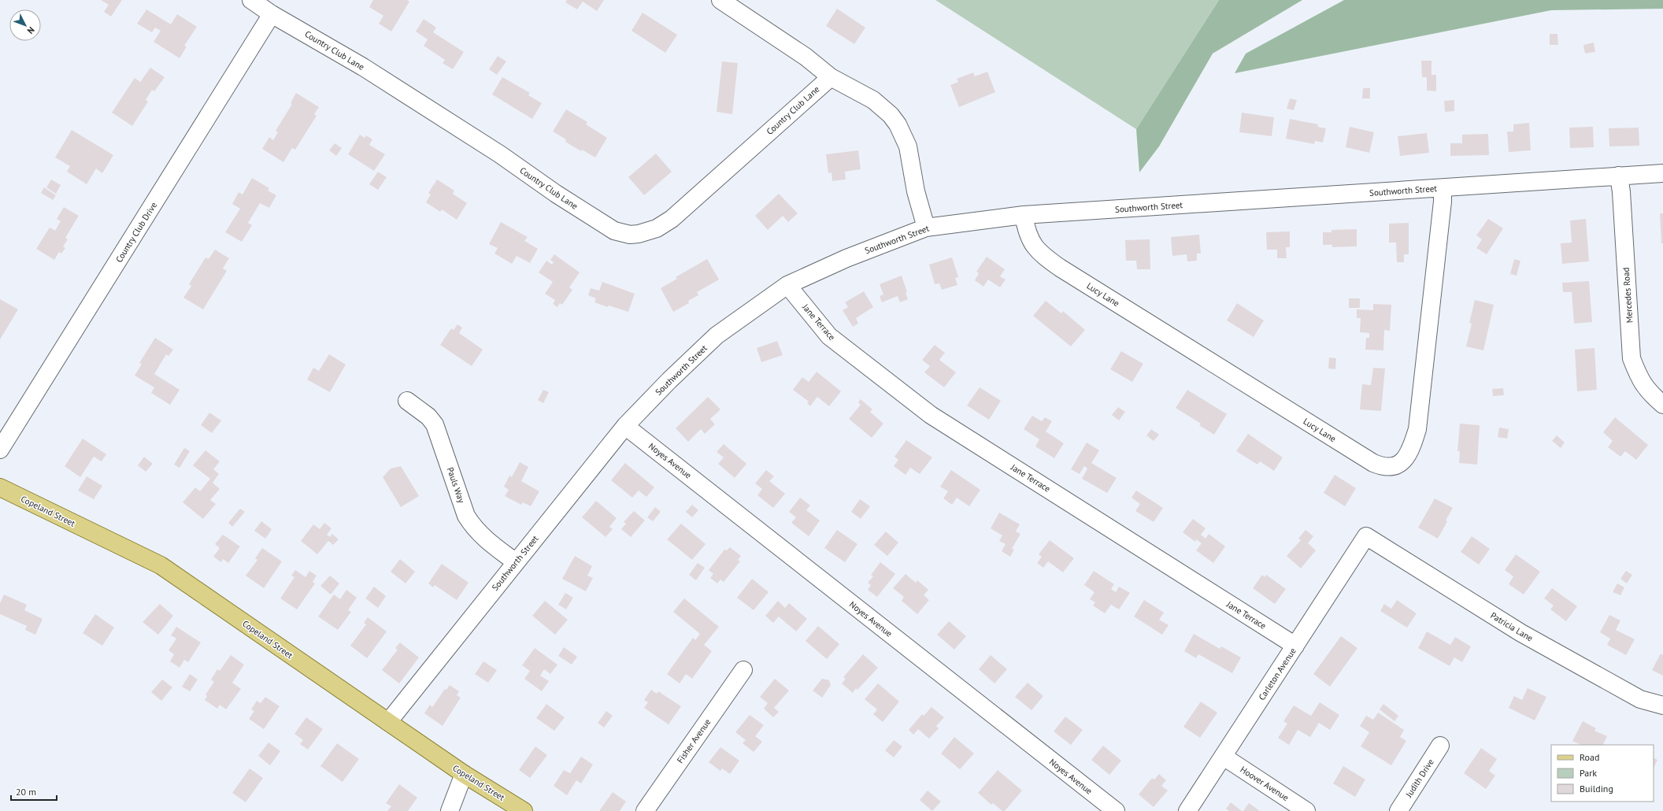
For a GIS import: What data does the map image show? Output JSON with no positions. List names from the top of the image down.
{
  "streets": {
    "main road": ["Copeland Street"],
    "street": [
      "Country Club Lane",
      "Southworth Street",
      "Country Club Drive",
      "Lucy Lane",
      "Mercedes Road",
      "Jane Terrace",
      "Noyes Avenue",
      "Pauls Way",
      "Patricia Lane",
      "Carleton Avenue",
      "Fisher Avenue",
      "Judith Drive",
      "Hoover Avenue"
    ]
  },
  "crossings": [
    ["Country Club Lane", "Country Club Drive"],
    ["Southworth Street", "Lucy Lane"],
    ["Southworth Street", "Mercedes Road"],
    ["Southworth Street", "Jane Terrace"],
    ["Southworth Street", "Noyes Avenue"],
    ["Southworth Street", "Pauls Way"],
    ["Southworth Street", "Copeland Street"],
    ["Jane Terrace", "Carleton Avenue"],
    ["Patricia Lane", "Carleton Avenue"],
    ["Carleton Avenue", "Hoover Avenue"]
  ],
  "legend": ["Road", "Park", "Building"],
  "scale_bar": "20 m",
  "north": "bottom right"
}
